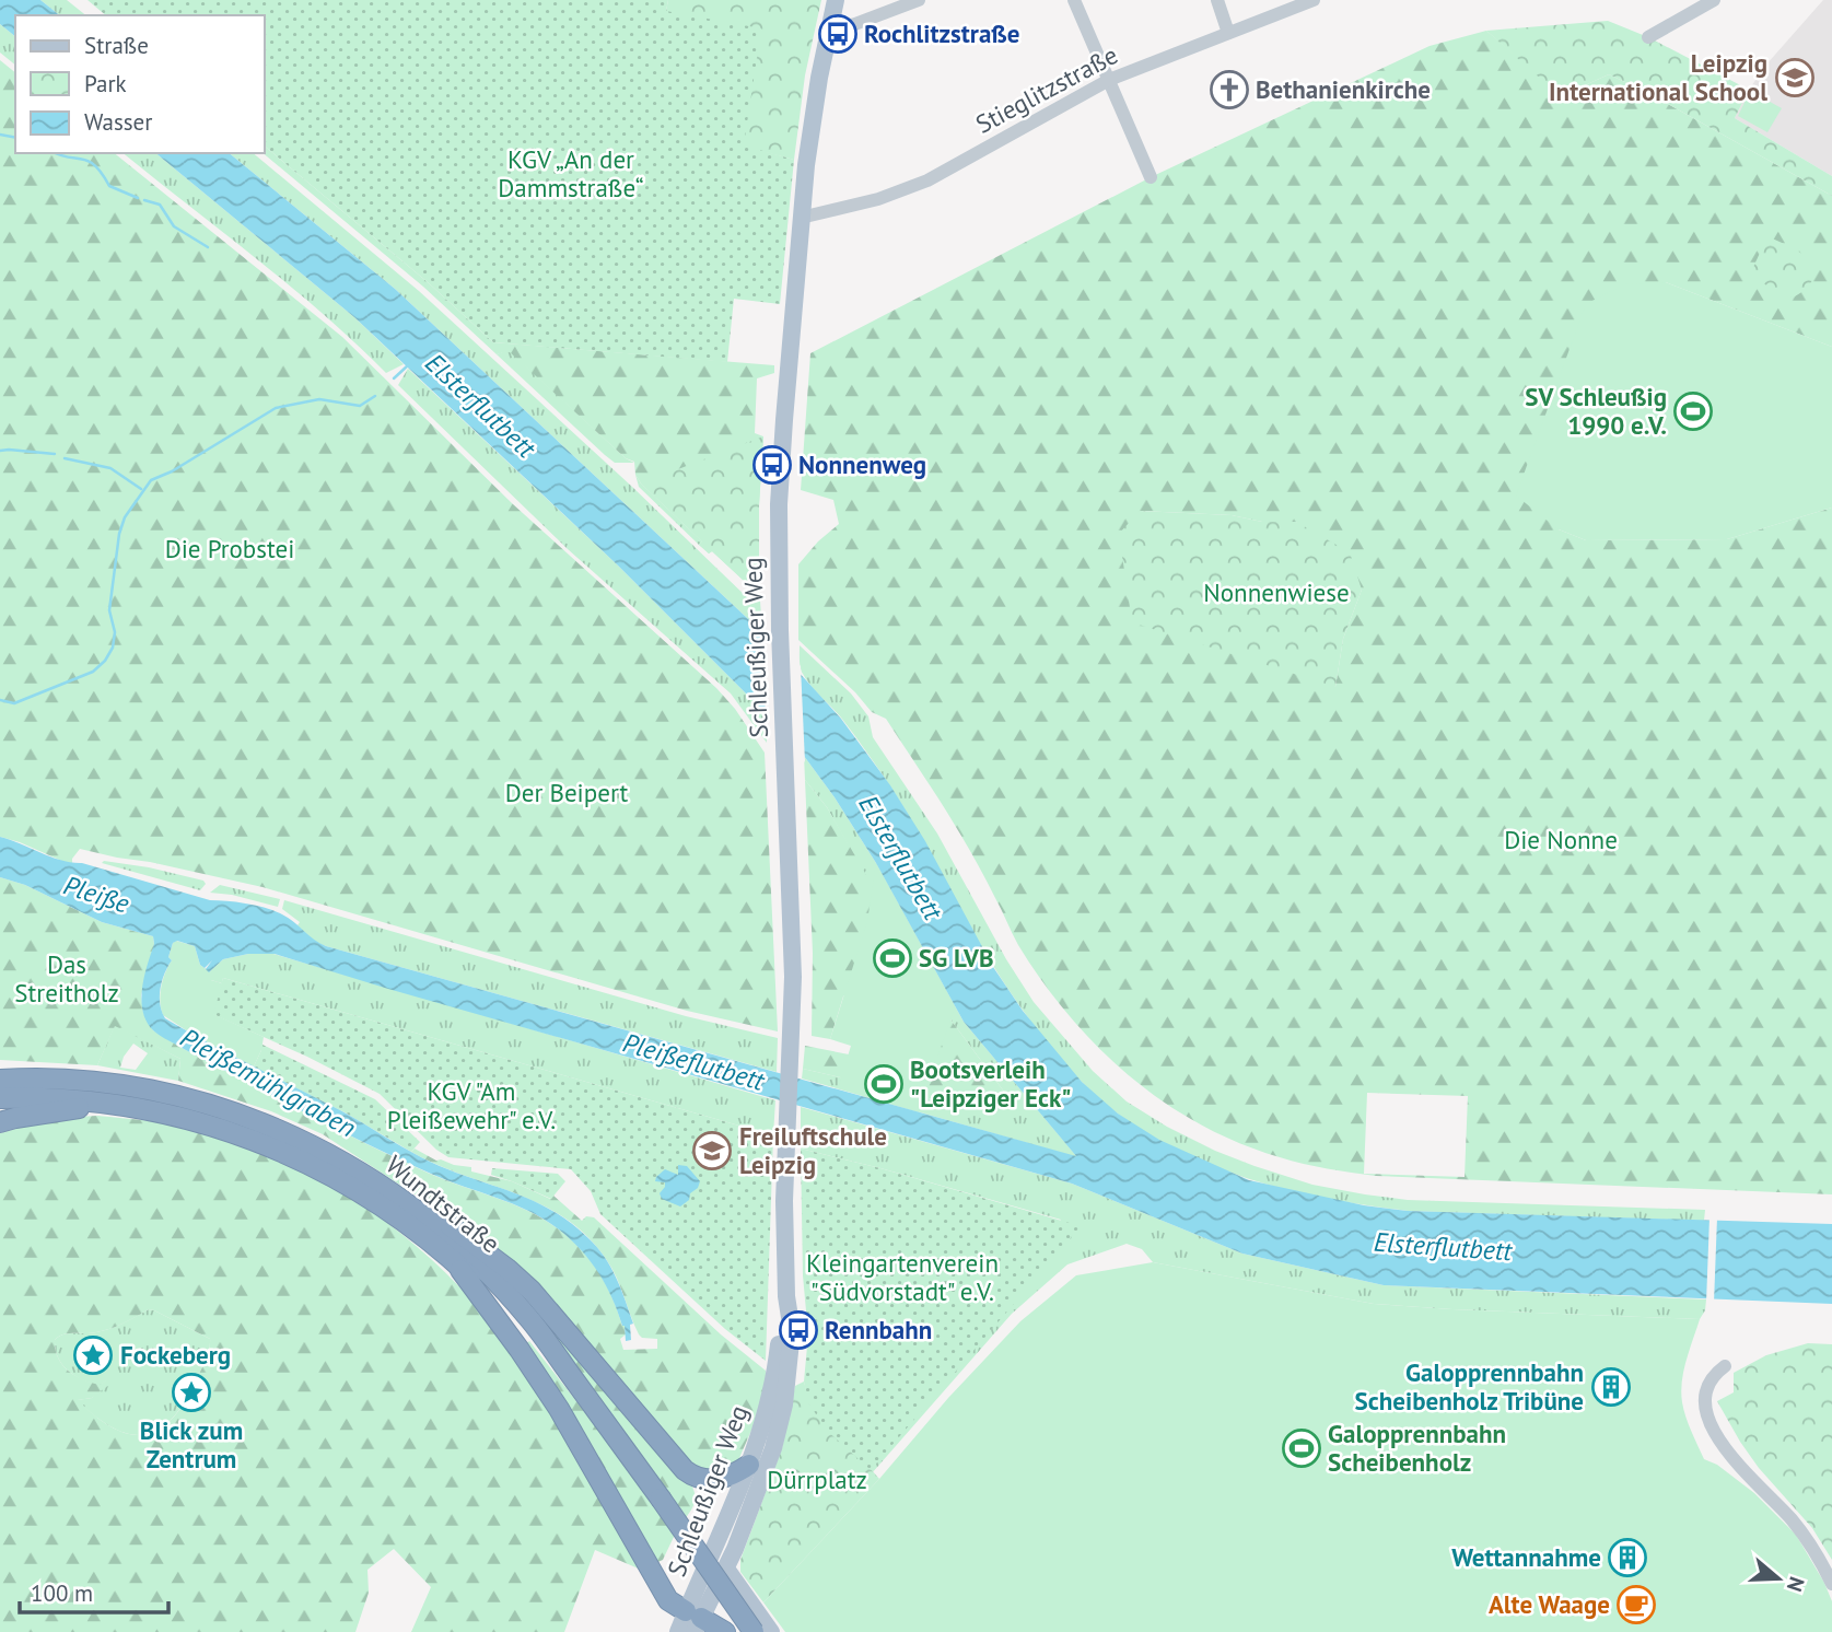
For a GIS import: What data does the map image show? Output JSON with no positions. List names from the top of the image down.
{
  "streets": {
    "highway": ["Wundtstraße"],
    "main road": ["Schleußiger Weg"],
    "street": ["Stieglitzstraße"]
  },
  "crossings": [
    ["Stieglitzstraße", "Schleußiger Weg"]
  ],
  "water": [
    "Elsterflutbett",
    "Pleiße",
    "Pleißeflutbett",
    "Pleißemühlgraben"
  ],
  "parks": [
    "KGV „An der Dammstraße“",
    "Die Probstei",
    "Nonnenwiese",
    "Der Beipert",
    "Die Nonne",
    "Das Streitholz",
    "KGV \"Am Pleißewehr\" e.V.",
    "Kleingartenverein \"Südvorstadt\" e.V.",
    "Dürrplatz"
  ],
  "places": {
    "bus stop": ["Rochlitzstraße", "Nonnenweg", "Rennbahn"],
    "school or university": ["Leipzig International School", "Freiluftschule Leipzig"],
    "church": ["Bethanienkirche"],
    "sports": [
      "SV Schleußig 1990 e.V.",
      "SG LVB",
      "Bootsverleih \"Leipziger Eck\"",
      "Galopprennbahn Scheibenholz"
    ],
    "place": ["Fockeberg", "Blick zum Zentrum"],
    "building": ["Galopprennbahn Scheibenholz Tribüne", "Wettannahme"],
    "cafe": ["Alte Waage"]
  },
  "legend": ["Straße", "Park", "Wasser"],
  "scale_bar": "100 m",
  "north": "right"
}
